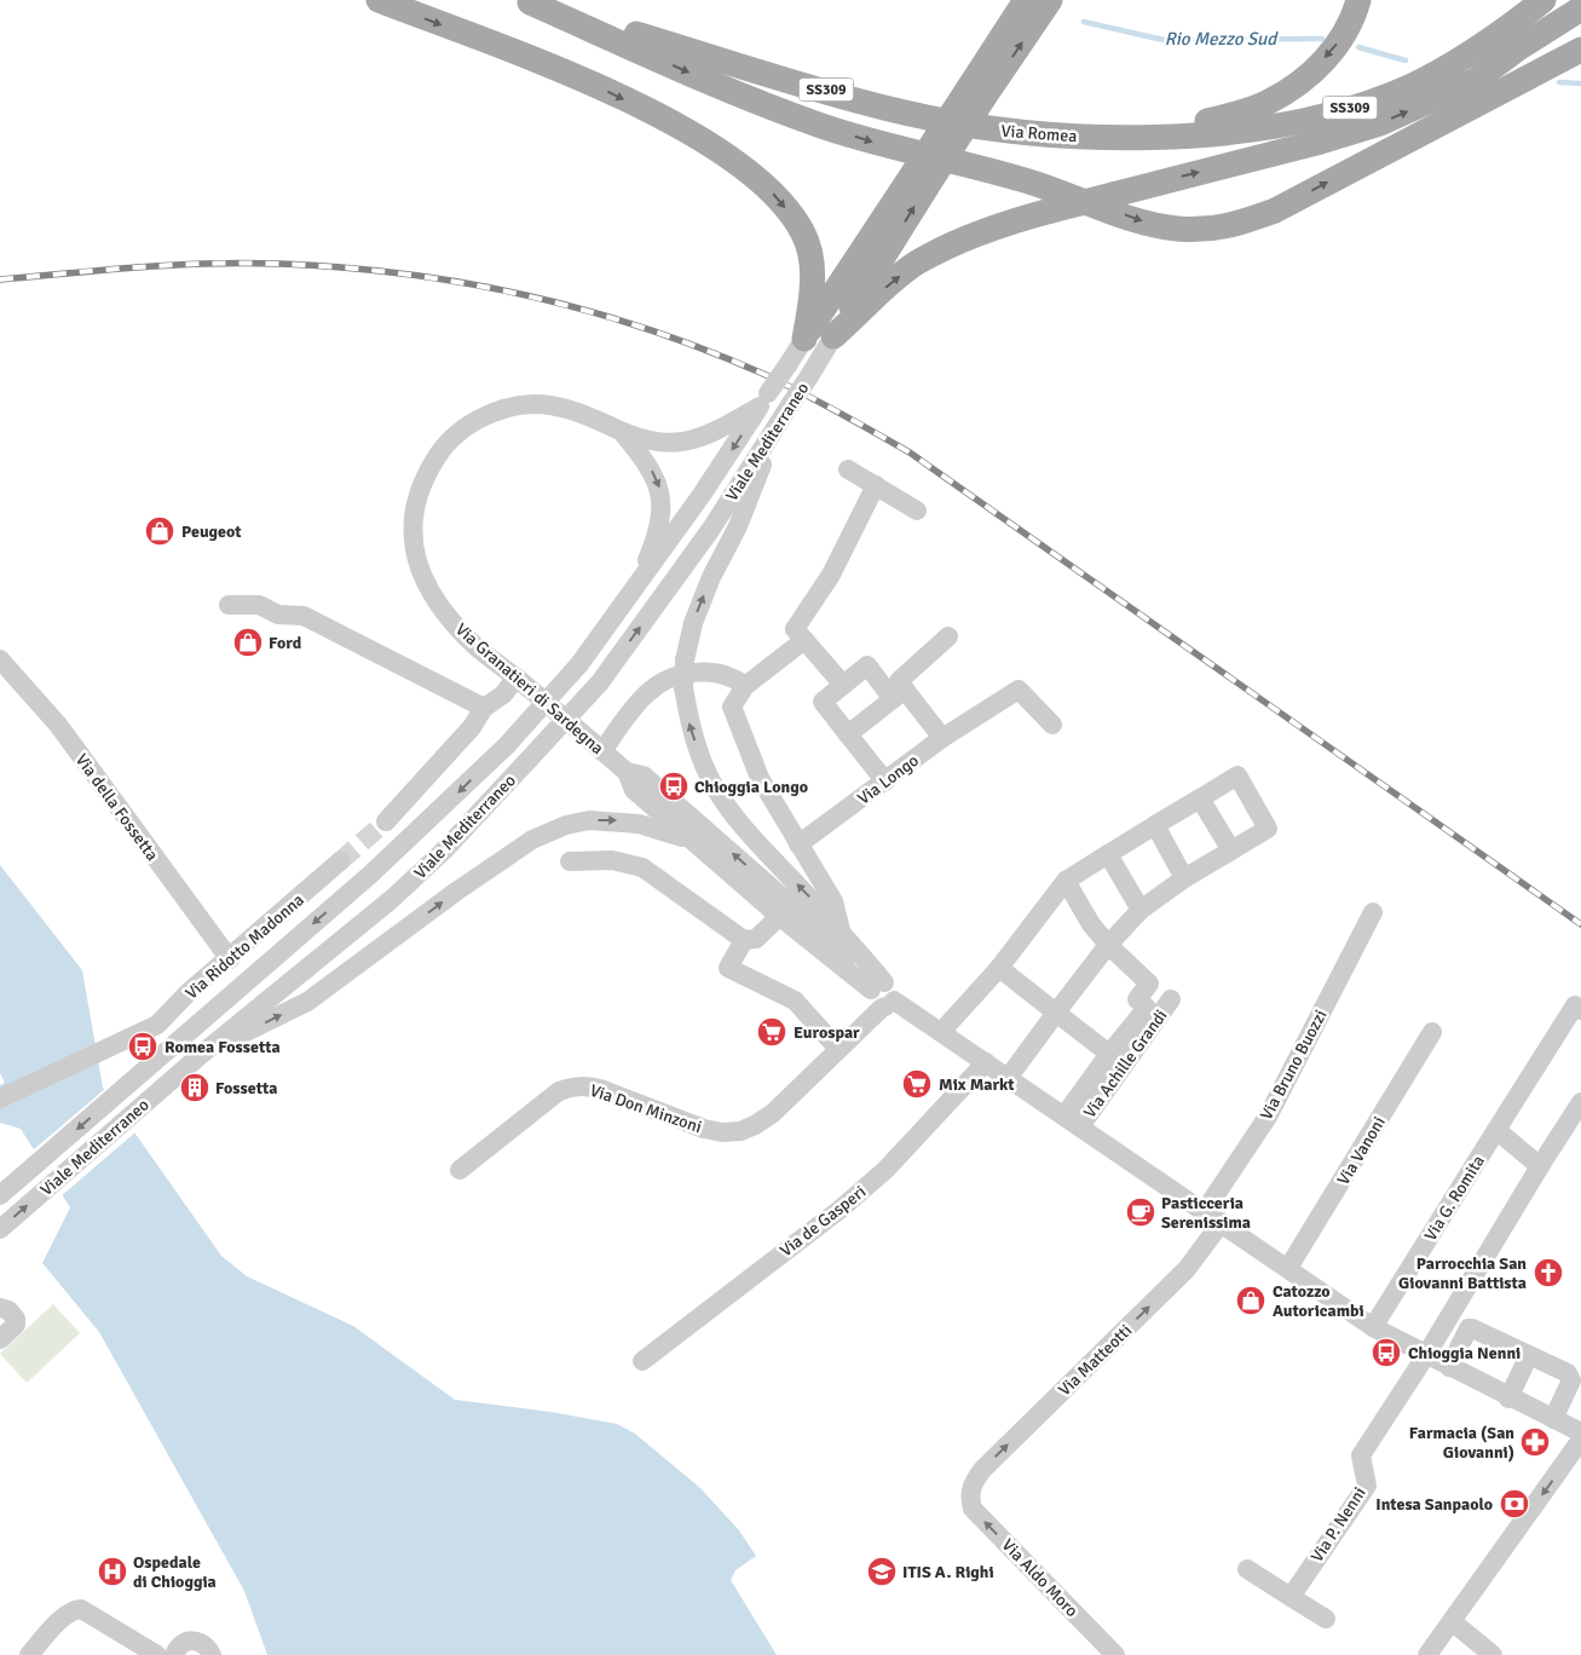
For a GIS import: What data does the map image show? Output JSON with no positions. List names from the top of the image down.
{
  "streets": {
    "main road": ["SS309", "Via Romea"],
    "street": [
      "Viale Mediterraneo",
      "Via Granatieri di Sardegna",
      "Via Longo",
      "Via della Fossetta",
      "Via Ridotto Madonna",
      "Via Achille Grandi",
      "Via Bruno Buozzi",
      "Via Don Minzoni",
      "Via Vanoni",
      "Via G. Romita",
      "Via de Gasperi",
      "Via Matteotti",
      "Via P. Nenni",
      "Via Aldo Moro"
    ]
  },
  "crossings": [
    ["SS309", "Via Romea"],
    ["SS309", "Viale Mediterraneo"],
    ["Viale Mediterraneo", "Via Granatieri di Sardegna"],
    ["Via della Fossetta", "Via Ridotto Madonna"],
    ["Via Matteotti", "Via Aldo Moro"]
  ],
  "one_way": ["Via Matteotti", "Via Aldo Moro"],
  "water": ["Rio Mezzo Sud"],
  "places": {
    "shop": ["Peugeot", "Ford", "Catozzo Autoricambi"],
    "bus stop": ["Chioggia Longo", "Romea Fossetta", "Chioggia Nenni"],
    "supermarket": ["Eurospar", "Mix Markt"],
    "building": ["Fossetta"],
    "cafe": ["Pasticceria Serenissima"],
    "church": ["Parrocchia San Giovanni Battista"],
    "pharmacy": ["Farmacia (San Giovanni)"],
    "bank": ["Intesa Sanpaolo"],
    "hospital": ["Ospedale di Chioggia"],
    "school or university": ["ITIS A. Righi"]
  }
}
